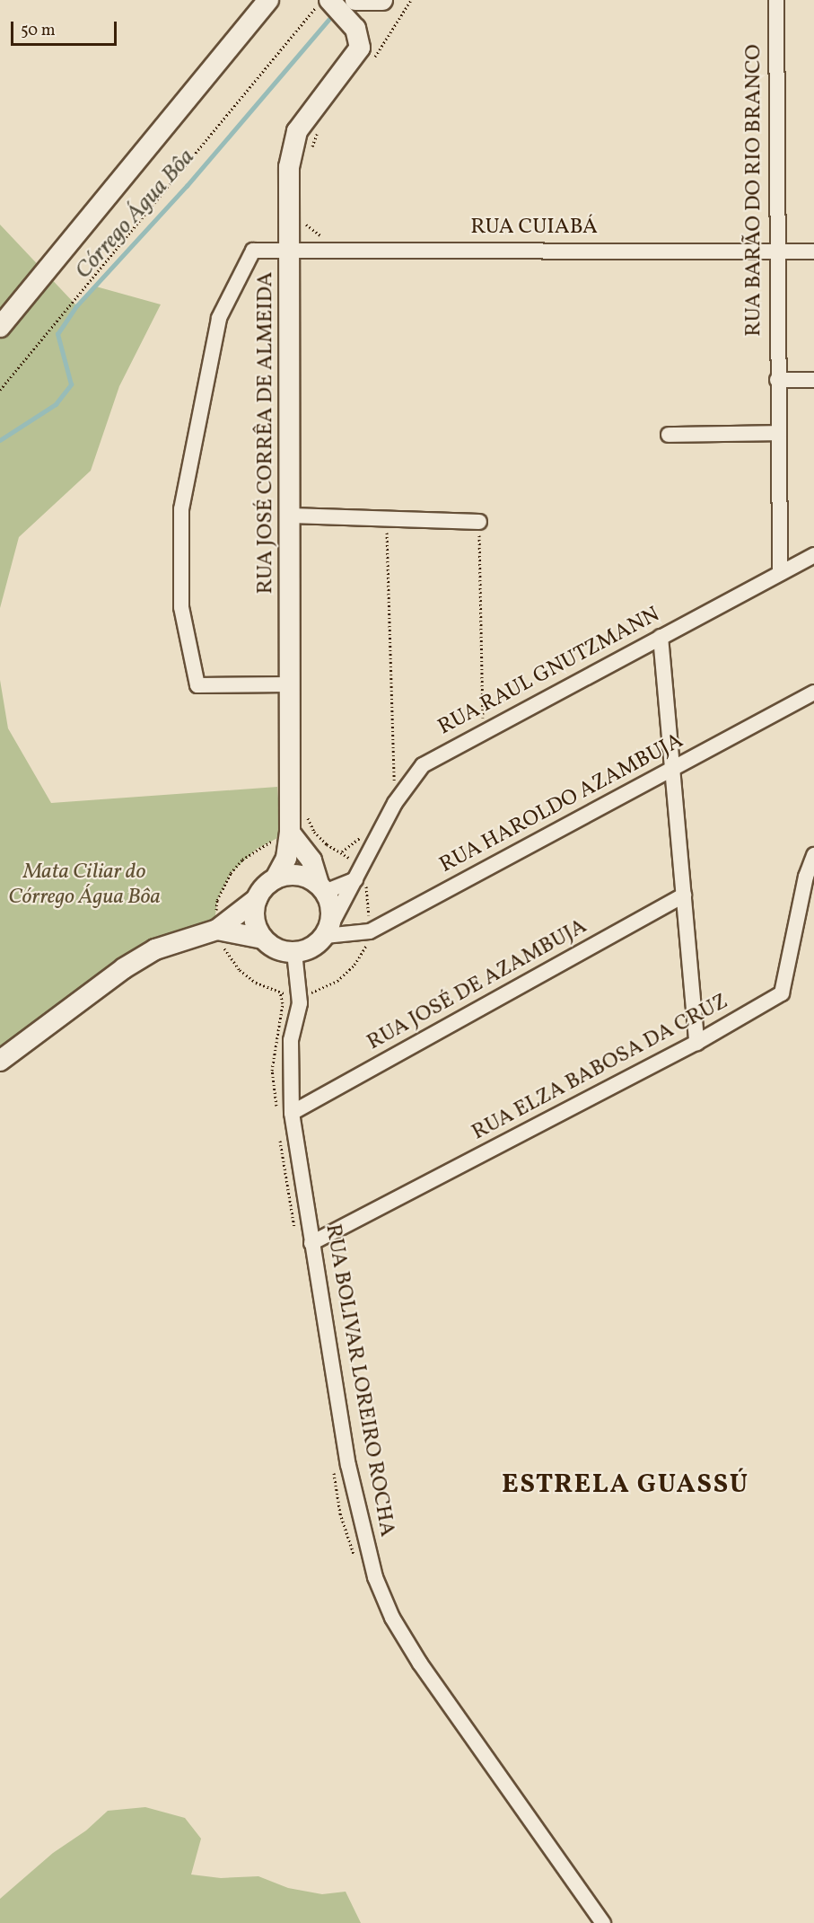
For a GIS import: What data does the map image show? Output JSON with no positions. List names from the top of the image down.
{
  "streets": {
    "street": [
      "RUA BARÃO DO RIO BRANCO",
      "RUA CUIABÁ",
      "RUA JOSÉ CORRÊA DE ALMEIDA",
      "RUA RAUL GNUTZMANN",
      "RUA HAROLDO AZAMBUJA",
      "RUA JOSÉ DE AZAMBUJA",
      "RUA ELZA BABOSA DA CRUZ",
      "RUA BOLIVAR LOREIRO ROCHA"
    ]
  },
  "crossings": [
    ["RUA BARÃO DO RIO BRANCO", "RUA CUIABÁ"],
    ["RUA BARÃO DO RIO BRANCO", "RUA RAUL GNUTZMANN"],
    ["RUA CUIABÁ", "RUA JOSÉ CORRÊA DE ALMEIDA"],
    ["RUA JOSÉ CORRÊA DE ALMEIDA", "RUA RAUL GNUTZMANN"],
    ["RUA JOSÉ CORRÊA DE ALMEIDA", "RUA HAROLDO AZAMBUJA"],
    ["RUA JOSÉ CORRÊA DE ALMEIDA", "RUA BOLIVAR LOREIRO ROCHA"],
    ["RUA RAUL GNUTZMANN", "RUA HAROLDO AZAMBUJA"],
    ["RUA RAUL GNUTZMANN", "RUA BOLIVAR LOREIRO ROCHA"],
    ["RUA HAROLDO AZAMBUJA", "RUA BOLIVAR LOREIRO ROCHA"],
    ["RUA JOSÉ DE AZAMBUJA", "RUA BOLIVAR LOREIRO ROCHA"],
    ["RUA ELZA BABOSA DA CRUZ", "RUA BOLIVAR LOREIRO ROCHA"]
  ],
  "districts": ["ESTRELA GUASSÚ"],
  "water": ["Córrego Água Bôa"],
  "parks": ["Mata Ciliar do Córrego Água Bôa"],
  "scale_bar": "50 m"
}
